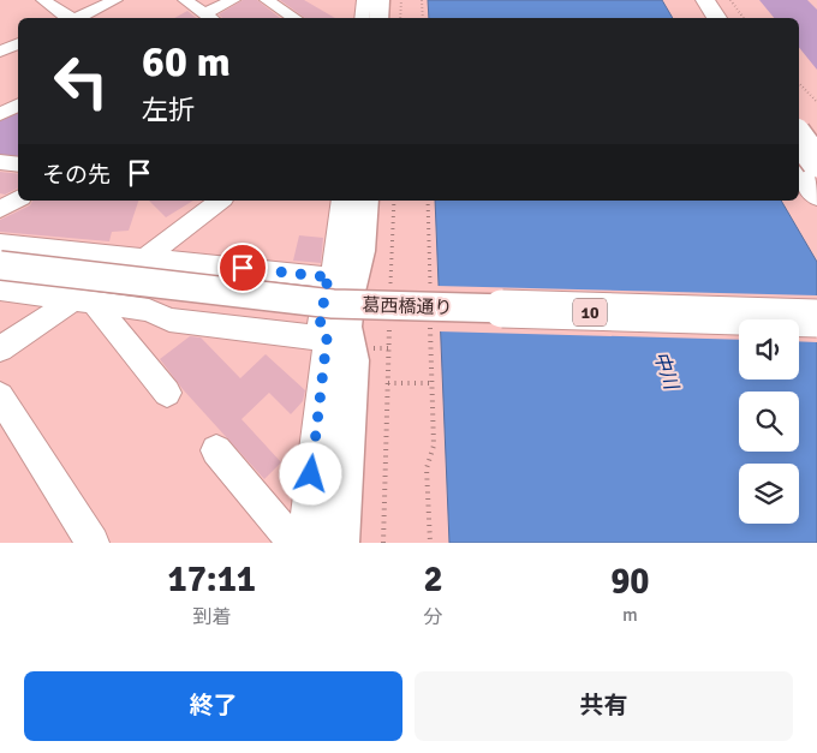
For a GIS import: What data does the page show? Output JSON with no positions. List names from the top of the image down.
{
  "streets": {
    "main road": ["葛西橋通り", "10"]
  },
  "water": ["中川"],
  "page": {
    "turn": ["60 m", "左折"],
    "then": "その先",
    "eta": [
      "17:11",
      "到着",
      "2",
      "分",
      "90",
      "m"
    ],
    "buttons": ["終了", "共有"]
  }
}
